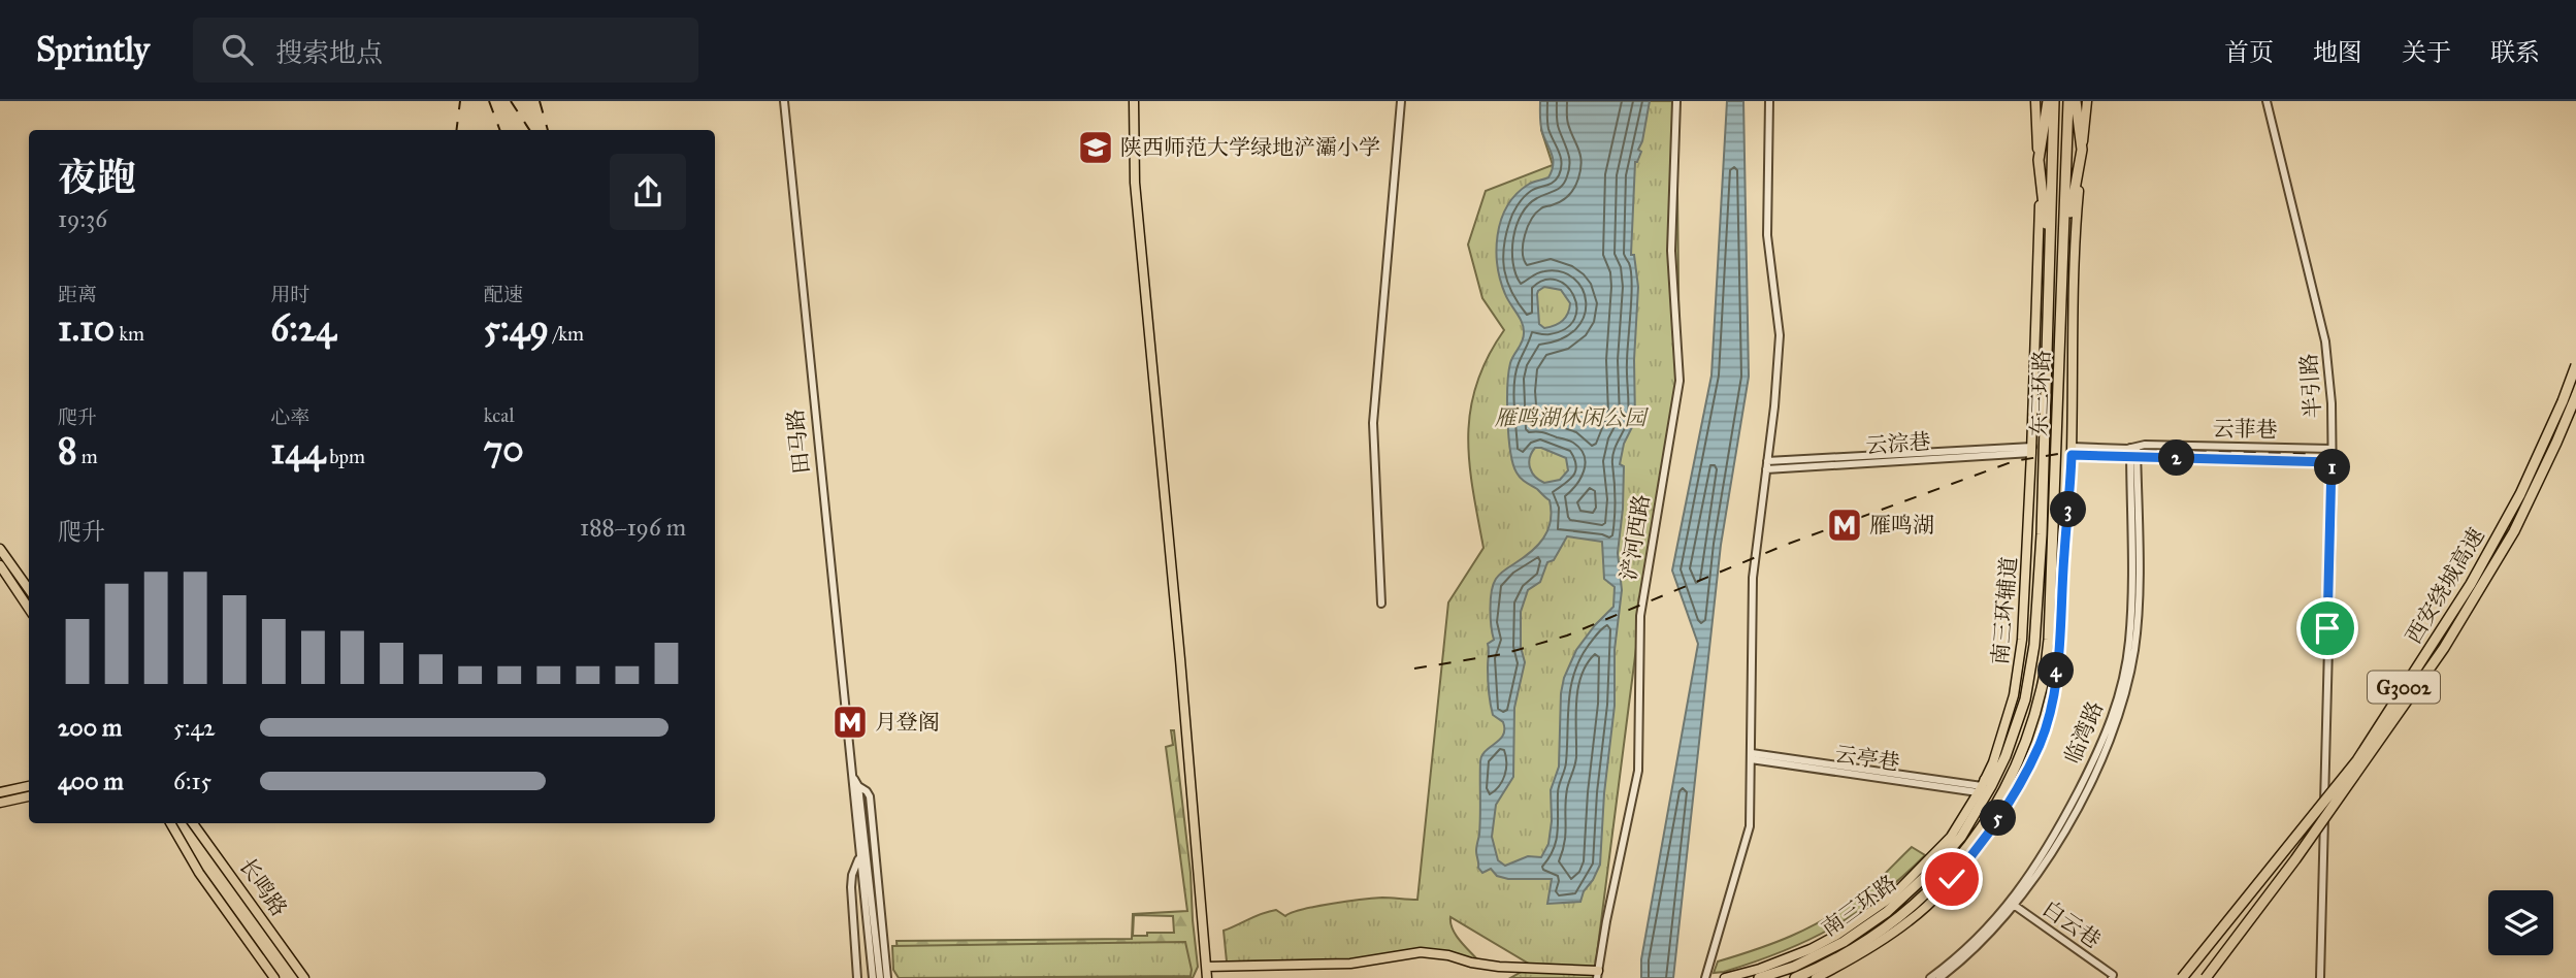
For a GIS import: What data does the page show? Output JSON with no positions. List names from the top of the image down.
{
  "streets": {
    "highway": [
      "东三环路",
      "西安绕城高速",
      "G3002",
      "南三环路"
    ],
    "main road": ["南三环辅道", "长鸣路"],
    "street": [
      "半引路",
      "云菲巷",
      "田马路",
      "云淙巷",
      "浐河西路",
      "临湾路",
      "白云巷"
    ]
  },
  "crossings": [
    ["半引路", "云菲巷"],
    ["东三环路", "南三环路"],
    ["云菲巷", "临湾路"],
    ["云淙巷", "南三环辅道"],
    ["南三环辅道", "南三环路"],
    ["临湾路", "白云巷"]
  ],
  "parks": ["雁鸣湖休闲公园"],
  "places": {
    "school or university": ["陕西师范大学绿地浐灞小学"],
    "metro station": ["雁鸣湖", "月登阁"]
  },
  "page": {
    "header": "Sprintly",
    "search": "搜索地点",
    "nav": [
      "首页",
      "地图",
      "关于",
      "联系"
    ],
    "heading": ["夜跑", "19:36"],
    "stats": [
      ["距离", "1.10 km"],
      ["用时", "6:24"],
      ["配速", "5:49 /km"],
      ["爬升", "8 m"],
      ["心率", "144 bpm"],
      ["kcal", "70"]
    ],
    "pins": [
      "2",
      "1",
      "3",
      "4",
      "5"
    ],
    "chart": ["爬升", "188–196 m"],
    "list": [
      {
        "name": "200 m",
        "note": "5:42"
      },
      {
        "name": "400 m",
        "note": "6:15"
      }
    ]
  }
}
